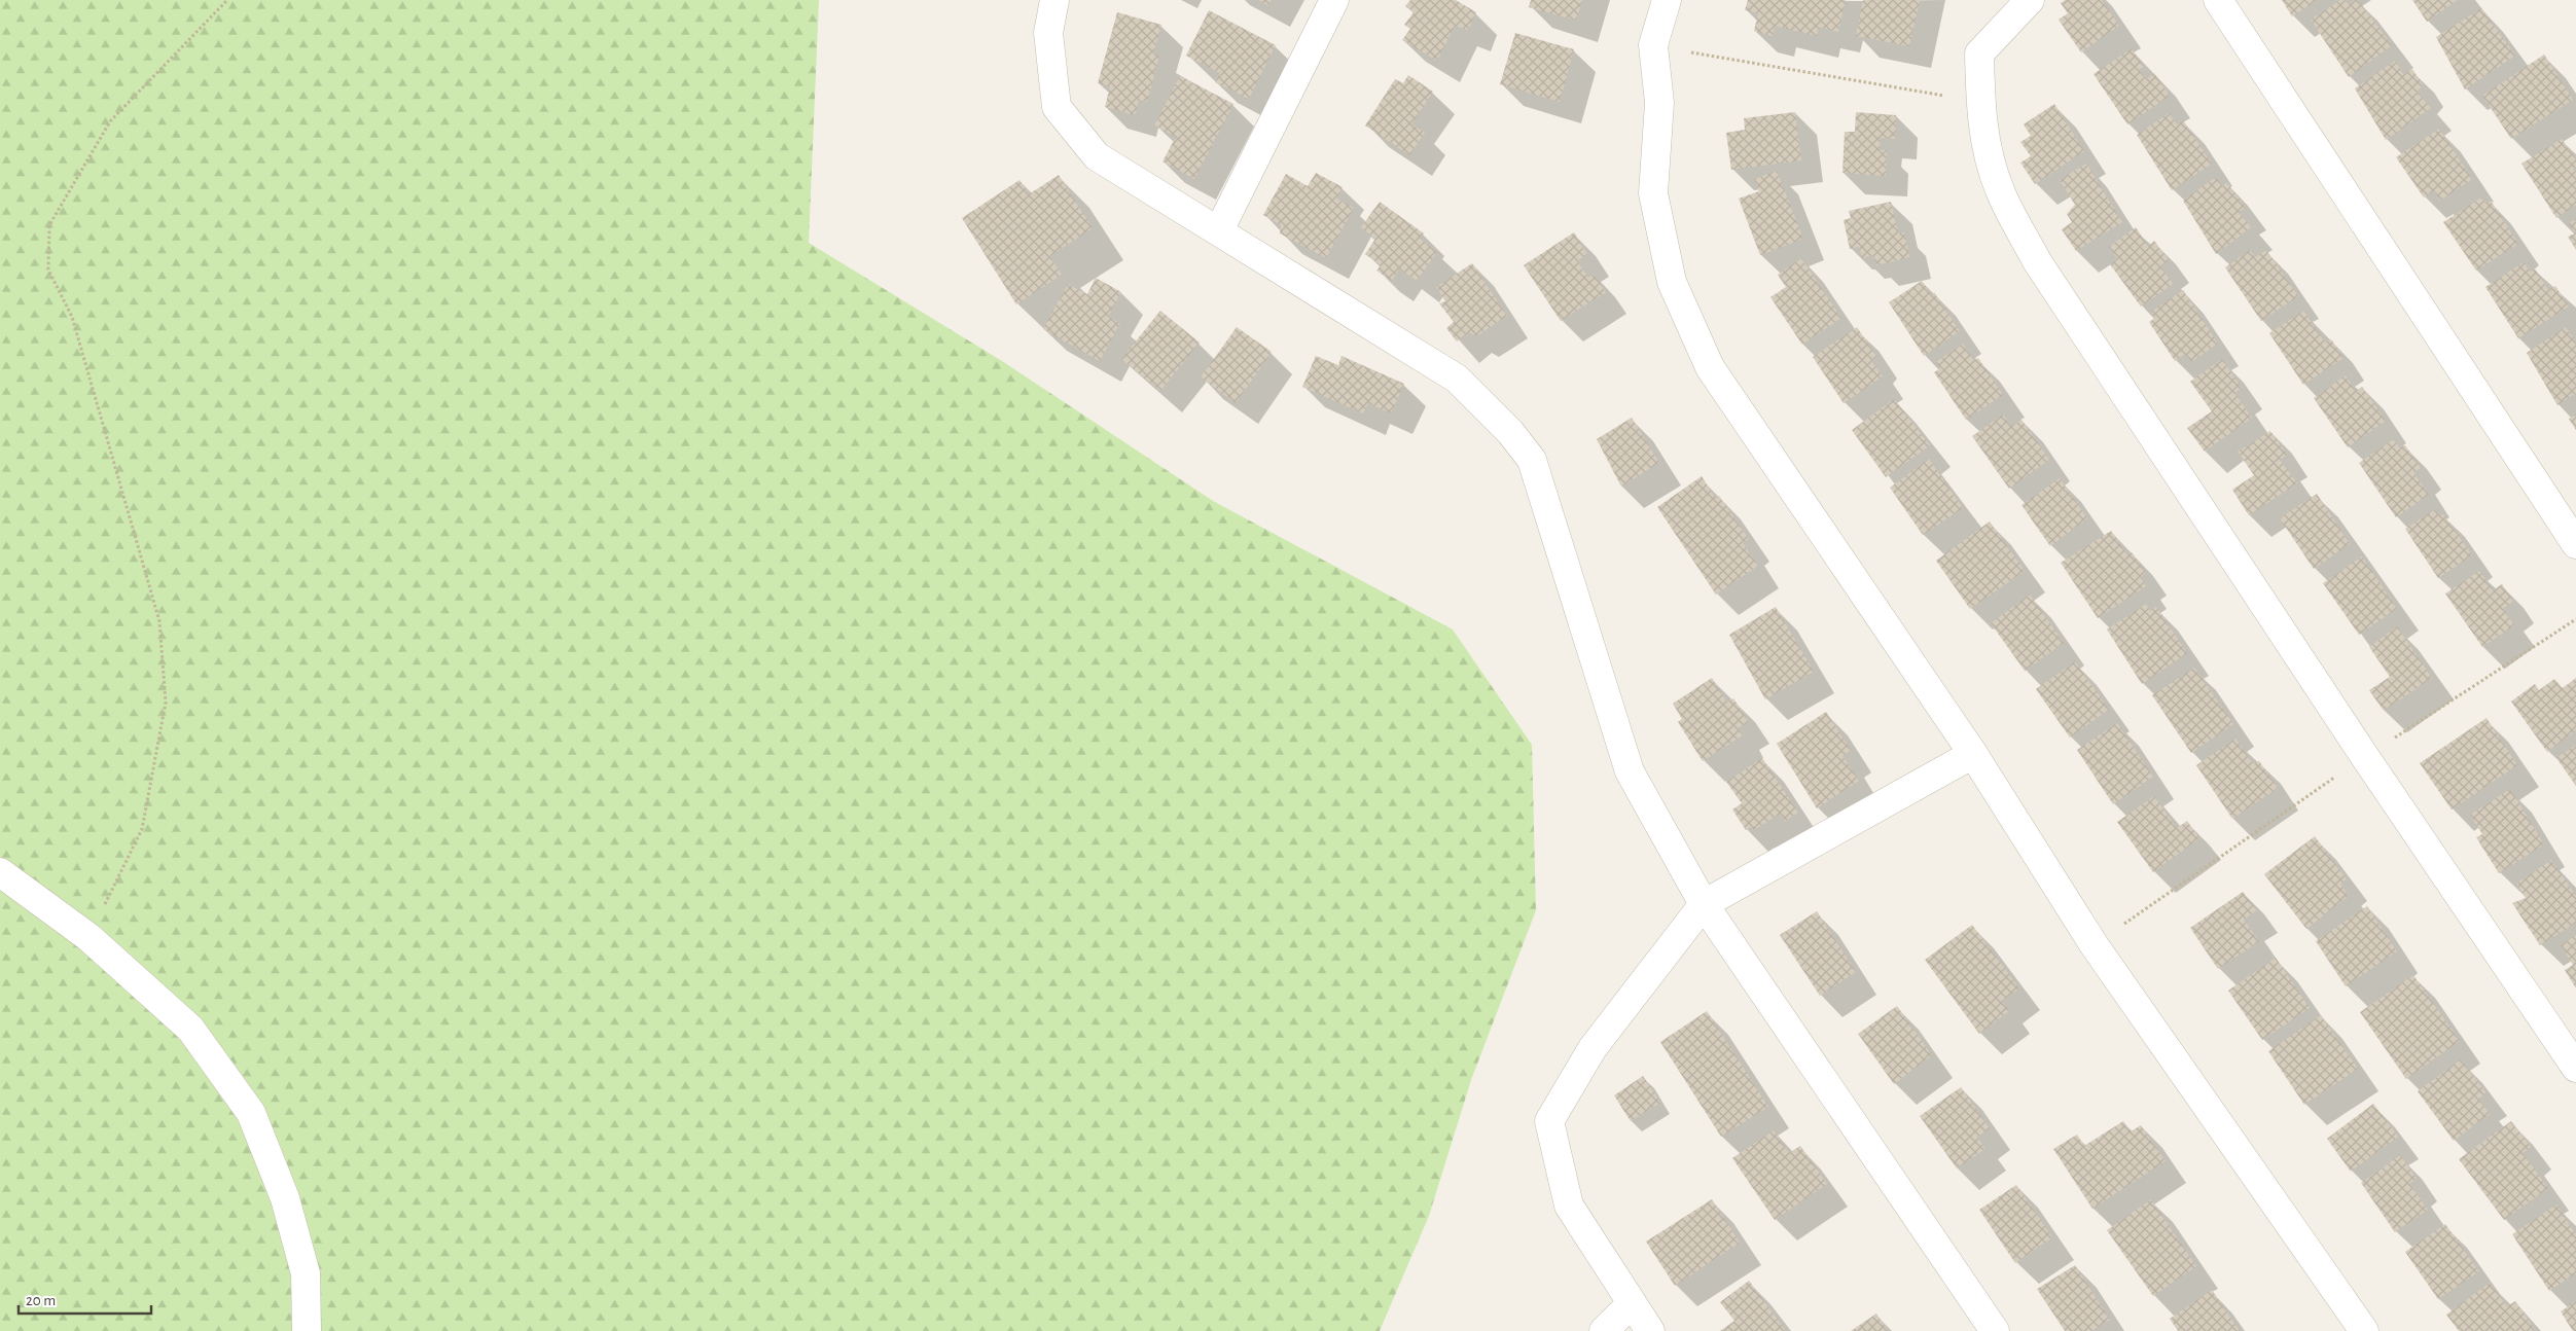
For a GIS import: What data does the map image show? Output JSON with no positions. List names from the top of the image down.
{
  "scale_bar": "20 m"
}
